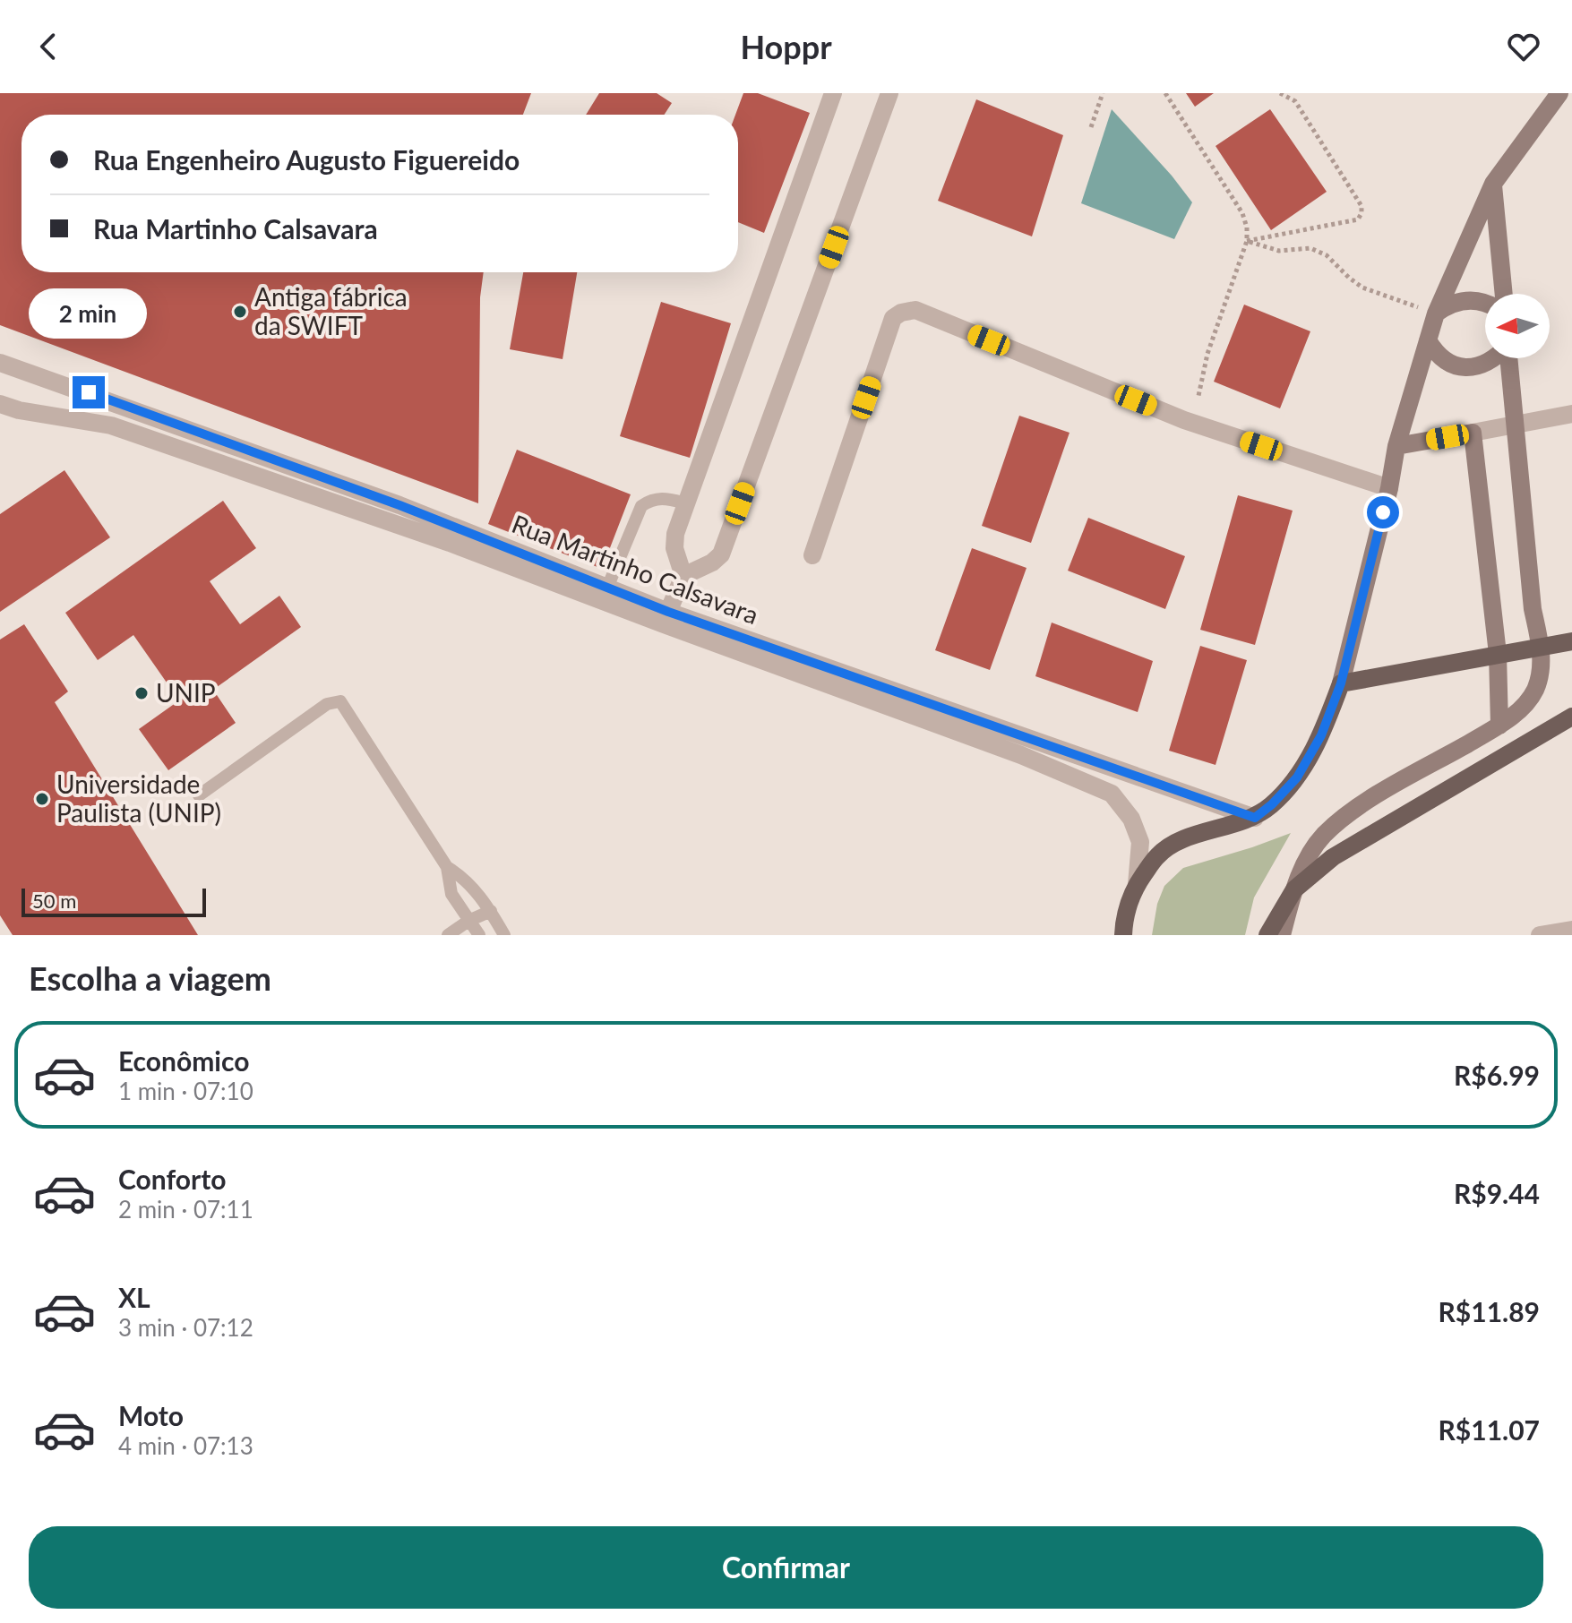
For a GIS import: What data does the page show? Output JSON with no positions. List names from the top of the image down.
{
  "streets": {
    "street": ["Rua Martinho Calsavara"]
  },
  "places": ["Antiga fábrica da SWIFT", "UNIP", "Universidade Paulista (UNIP)"],
  "scale_bar": "50 m",
  "north": "left",
  "page": {
    "header": "Hoppr",
    "banner": ["Rua Engenheiro Augusto Figuereido", "Rua Martinho Calsavara"],
    "bubble": "2 min",
    "scale": "50 m",
    "heading": "Escolha a viagem",
    "list": [
      {
        "name": "Econômico",
        "note": "1 min · 07:10",
        "value": "R$6.99"
      },
      {
        "name": "Conforto",
        "note": "2 min · 07:11",
        "value": "R$9.44"
      },
      {
        "name": "XL",
        "note": "3 min · 07:12",
        "value": "R$11.89"
      },
      {
        "name": "Moto",
        "note": "4 min · 07:13",
        "value": "R$11.07"
      }
    ],
    "buttons": "Confirmar"
  }
}
